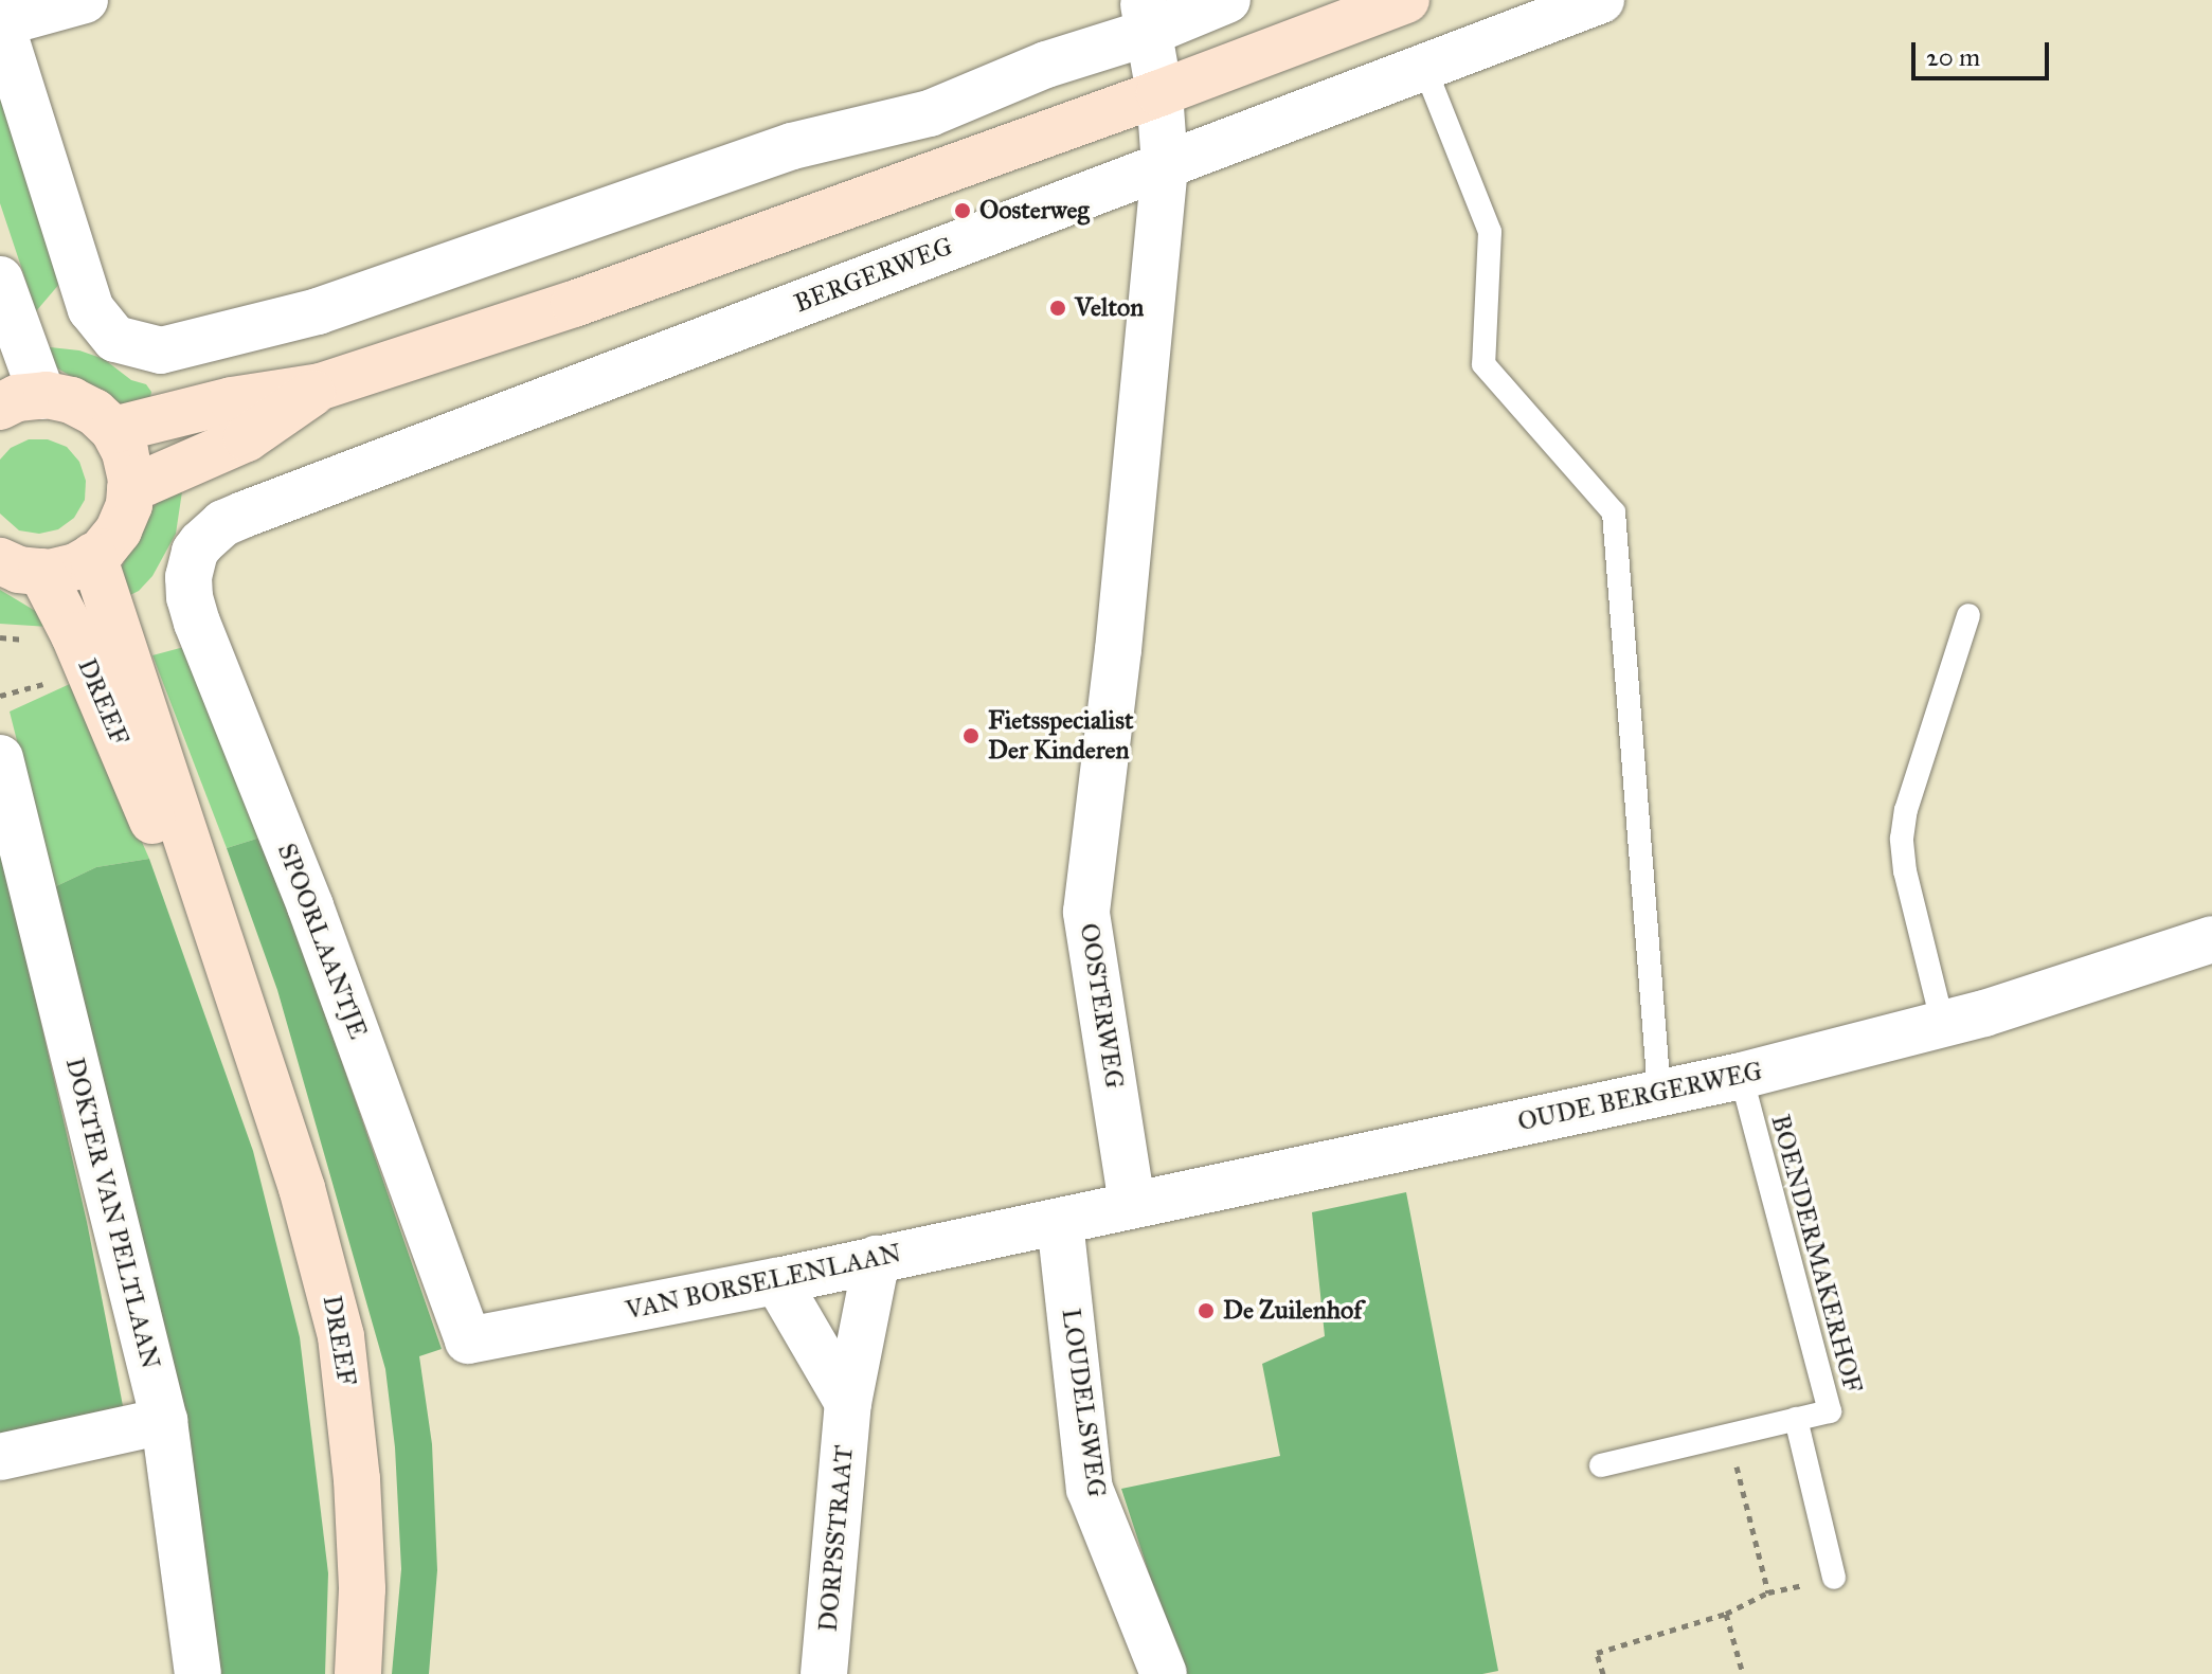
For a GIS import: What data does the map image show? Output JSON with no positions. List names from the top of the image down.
{
  "streets": {
    "main road": ["DREEF"],
    "street": [
      "BERGERWEG",
      "SPOORLAANTJE",
      "OOSTERWEG",
      "OUDE BERGERWEG",
      "DOKTER VAN PELTLAAN",
      "VAN BORSELENLAAN",
      "LOUDELSWEG",
      "DORPSSTRAAT"
    ],
    "lane": ["BOENDERMAKERHOF"]
  },
  "crossings": [
    ["BERGERWEG", "SPOORLAANTJE"],
    ["BERGERWEG", "OOSTERWEG"],
    ["SPOORLAANTJE", "VAN BORSELENLAAN"],
    ["OOSTERWEG", "OUDE BERGERWEG"],
    ["OUDE BERGERWEG", "BOENDERMAKERHOF"],
    ["OUDE BERGERWEG", "VAN BORSELENLAAN"],
    ["OUDE BERGERWEG", "LOUDELSWEG"],
    ["VAN BORSELENLAAN", "LOUDELSWEG"],
    ["VAN BORSELENLAAN", "DORPSSTRAAT"]
  ],
  "places": [
    "Oosterweg",
    "Velton",
    "Fietsspecialist Der Kinderen",
    "De Zuilenhof"
  ],
  "scale_bar": "20 m"
}
